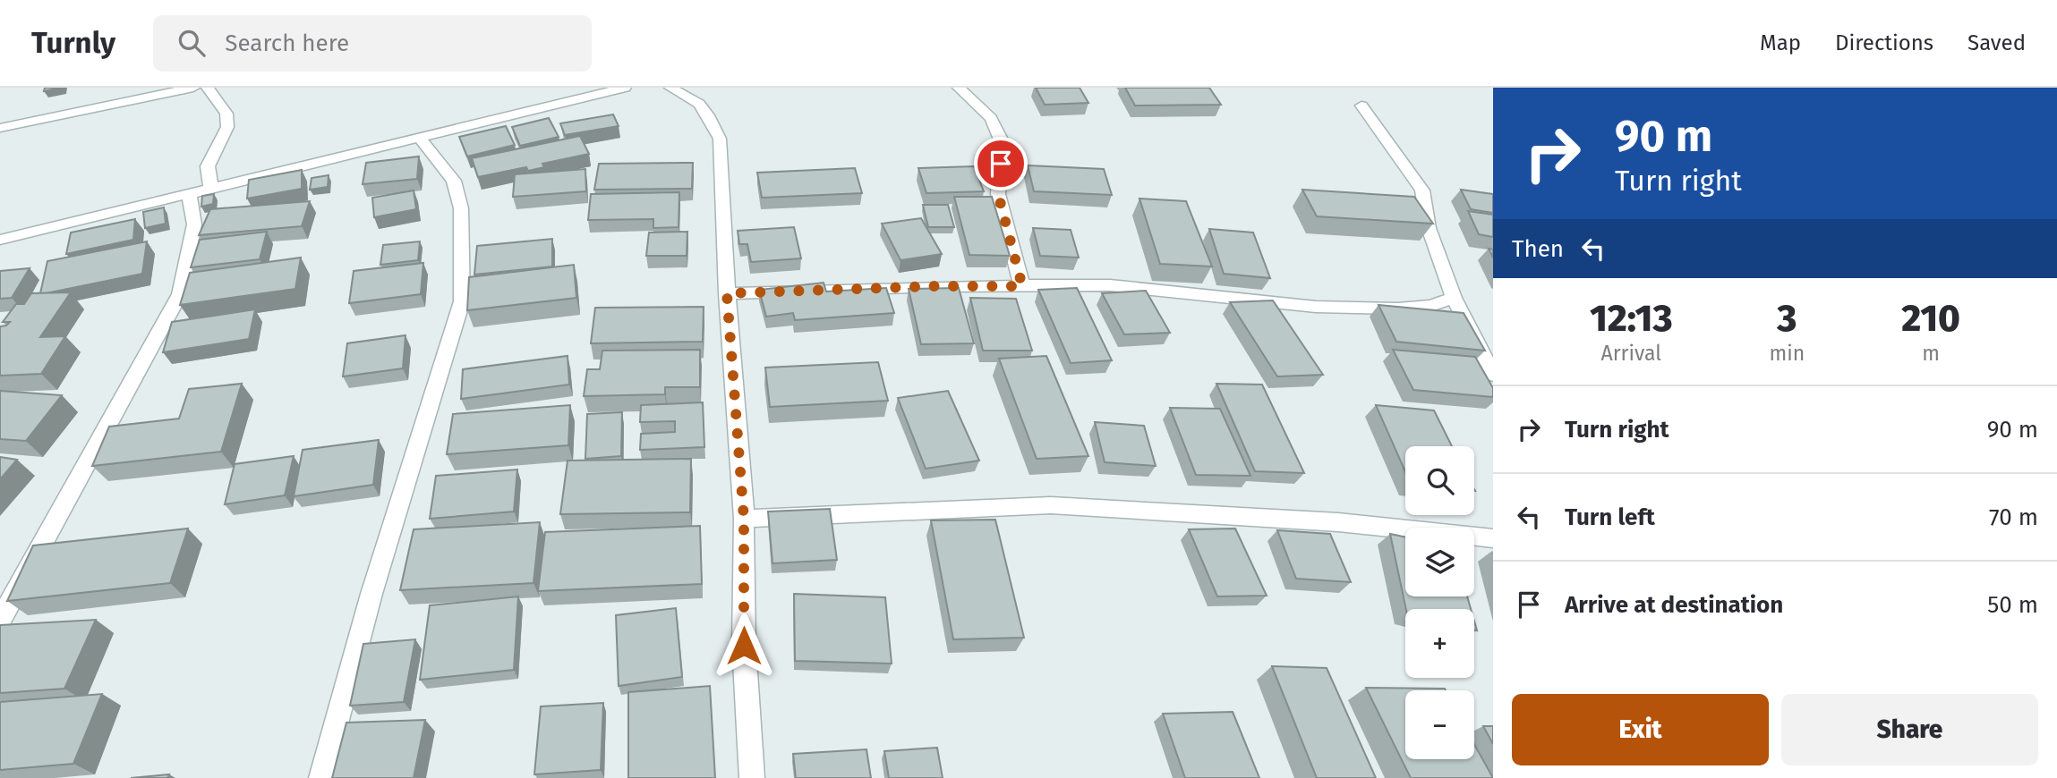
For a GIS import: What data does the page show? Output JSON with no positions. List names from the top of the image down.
{
  "page": {
    "header": "Turnly",
    "search": "Search here",
    "nav": ["Map", "Directions", "Saved"],
    "turn": ["90 m", "Turn right"],
    "then": "Then",
    "eta": [
      "12:13",
      "Arrival",
      "3",
      "min",
      "210",
      "m"
    ],
    "list": [
      {
        "name": "Turn right",
        "value": "90 m"
      },
      {
        "name": "Turn left",
        "value": "70 m"
      },
      {
        "name": "Arrive at destination",
        "value": "50 m"
      }
    ],
    "map_buttons": ["+", "−"],
    "buttons": ["Exit", "Share"]
  }
}
